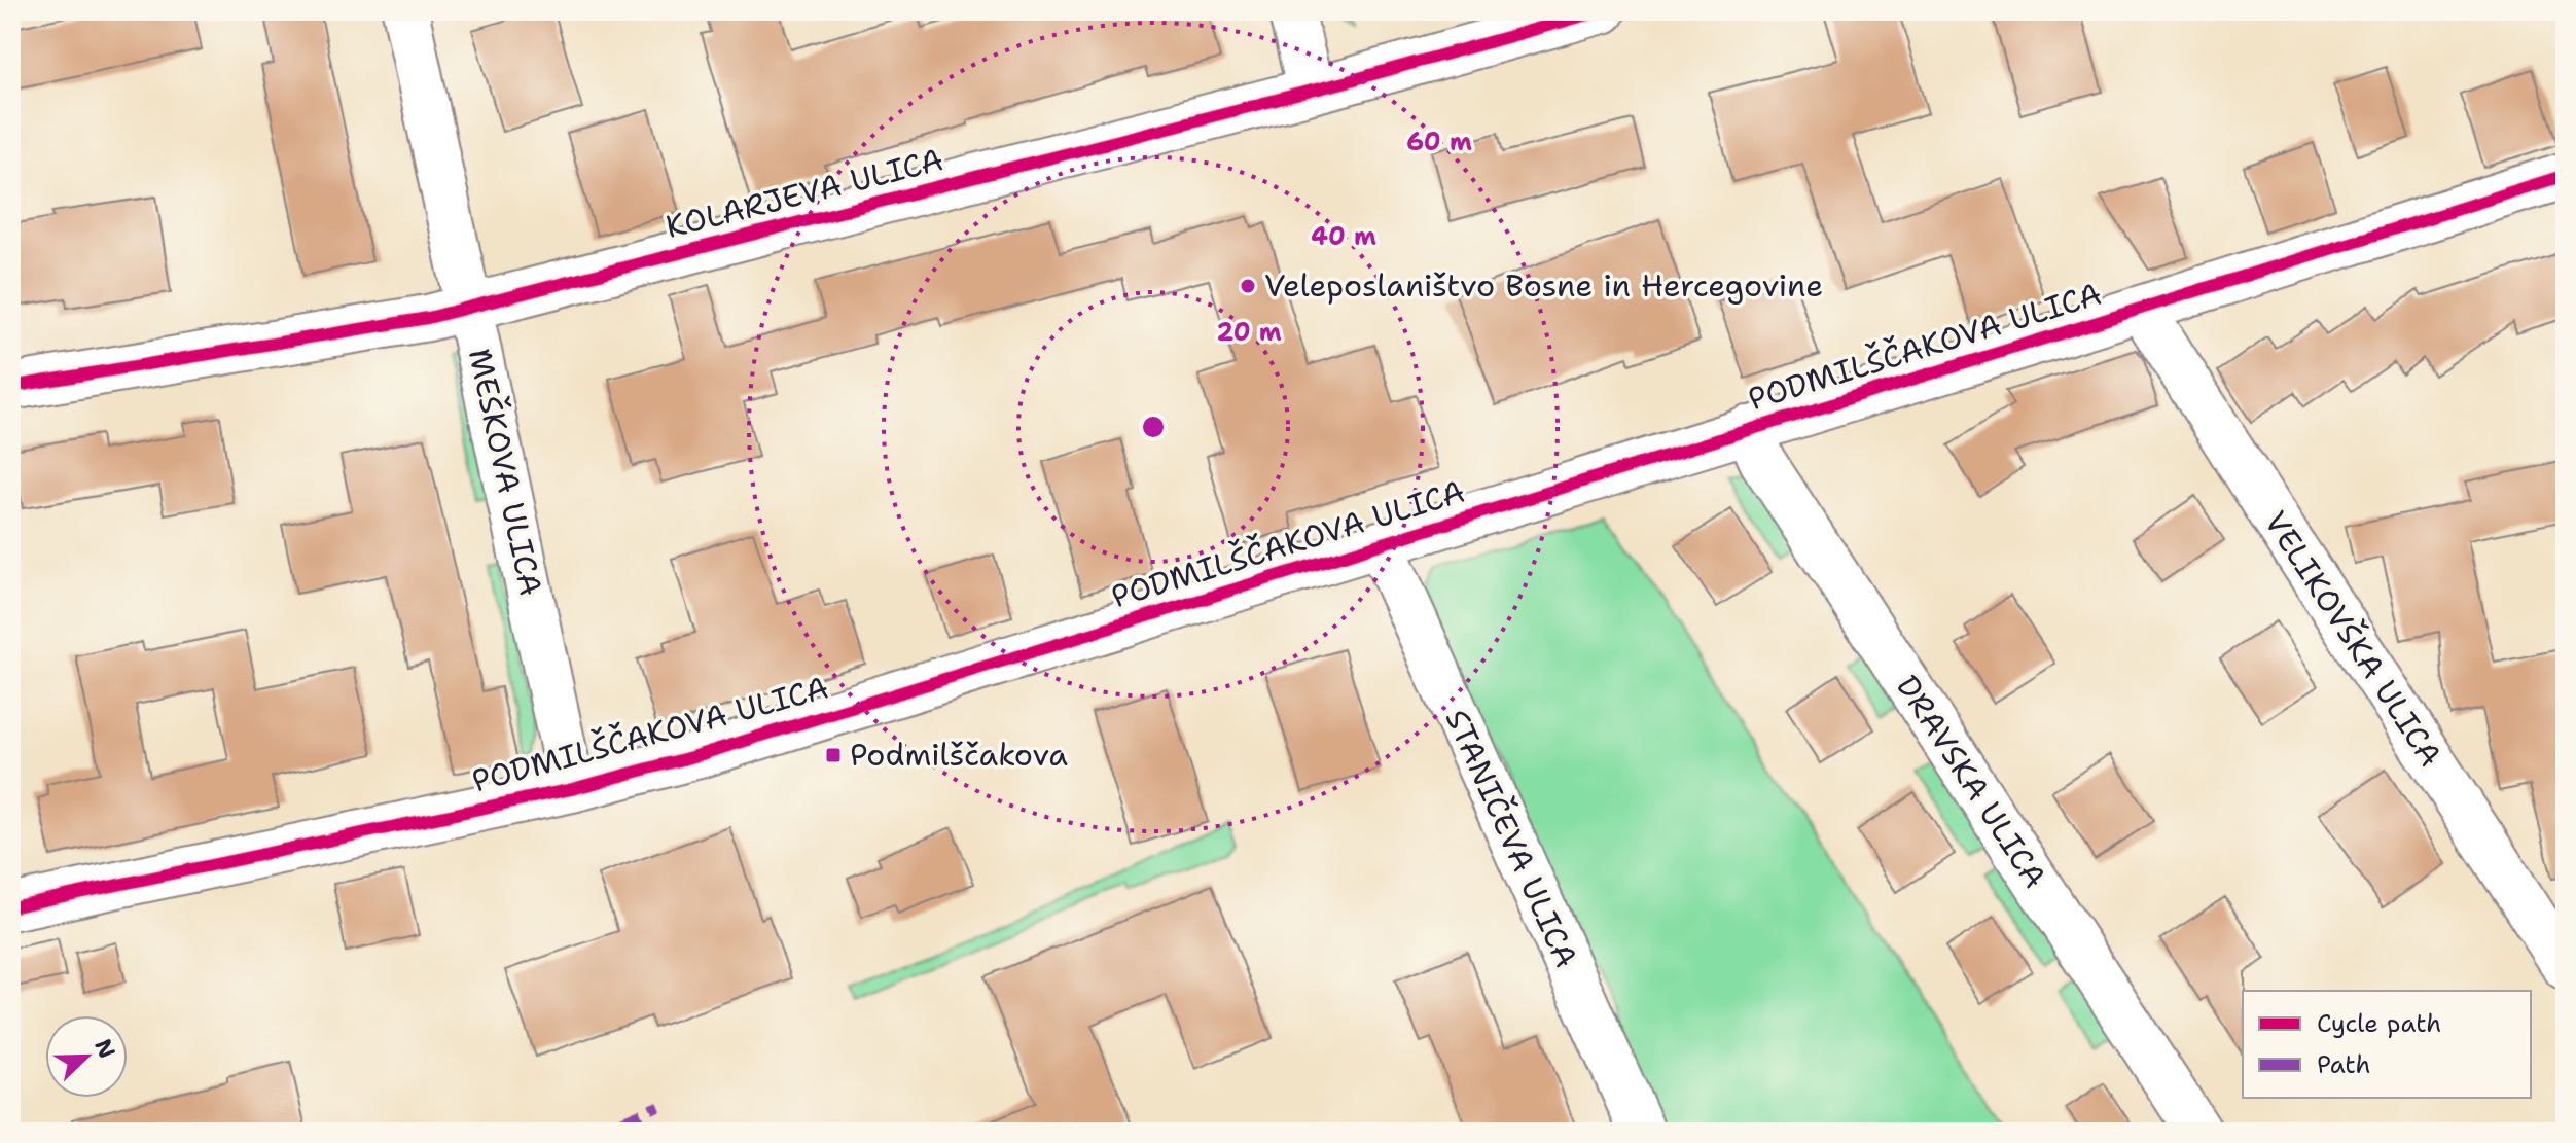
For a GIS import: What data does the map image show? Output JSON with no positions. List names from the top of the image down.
{
  "streets": {
    "street": [
      "KOLARJEVA ULICA",
      "PODMILŠČAKOVA ULICA",
      "MEŠKOVA ULICA",
      "VELIKOVŠKA ULICA",
      "DRAVSKA ULICA",
      "STANIČEVA ULICA"
    ]
  },
  "crossings": [
    ["KOLARJEVA ULICA", "MEŠKOVA ULICA"],
    ["PODMILŠČAKOVA ULICA", "MEŠKOVA ULICA"],
    ["PODMILŠČAKOVA ULICA", "VELIKOVŠKA ULICA"],
    ["PODMILŠČAKOVA ULICA", "DRAVSKA ULICA"],
    ["PODMILŠČAKOVA ULICA", "STANIČEVA ULICA"]
  ],
  "places": {
    "other": ["Veleposlaništvo Bosne in Hercegovine"],
    "transit": ["Podmilščakova"]
  },
  "legend": ["Cycle path", "Path"],
  "north": "top right",
  "rings": ["60 m", "40 m", "20 m"]
}
